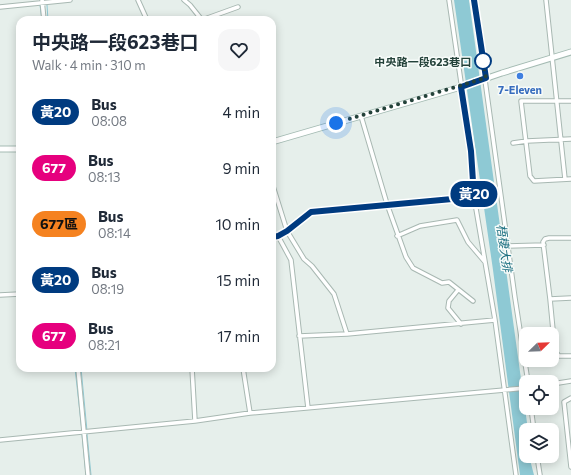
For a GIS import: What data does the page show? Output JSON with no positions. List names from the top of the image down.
{
  "water": ["梧棲大排"],
  "places": ["中央路一段623巷口", "7-Eleven"],
  "lines": ["bus line 黃20"],
  "north": "top right",
  "page": {
    "on_map": "黃20",
    "heading": ["中央路一段623巷口", "Walk · 4 min · 310 m"],
    "list": [
      {
        "mark": "黃20",
        "name": "Bus",
        "note": "08:08",
        "value": "4 min"
      },
      {
        "mark": "677",
        "name": "Bus",
        "note": "08:13",
        "value": "9 min"
      },
      {
        "mark": "677區",
        "name": "Bus",
        "note": "08:14",
        "value": "10 min"
      },
      {
        "mark": "黃20",
        "name": "Bus",
        "note": "08:19",
        "value": "15 min"
      },
      {
        "mark": "677",
        "name": "Bus",
        "note": "08:21",
        "value": "17 min"
      }
    ]
  }
}
